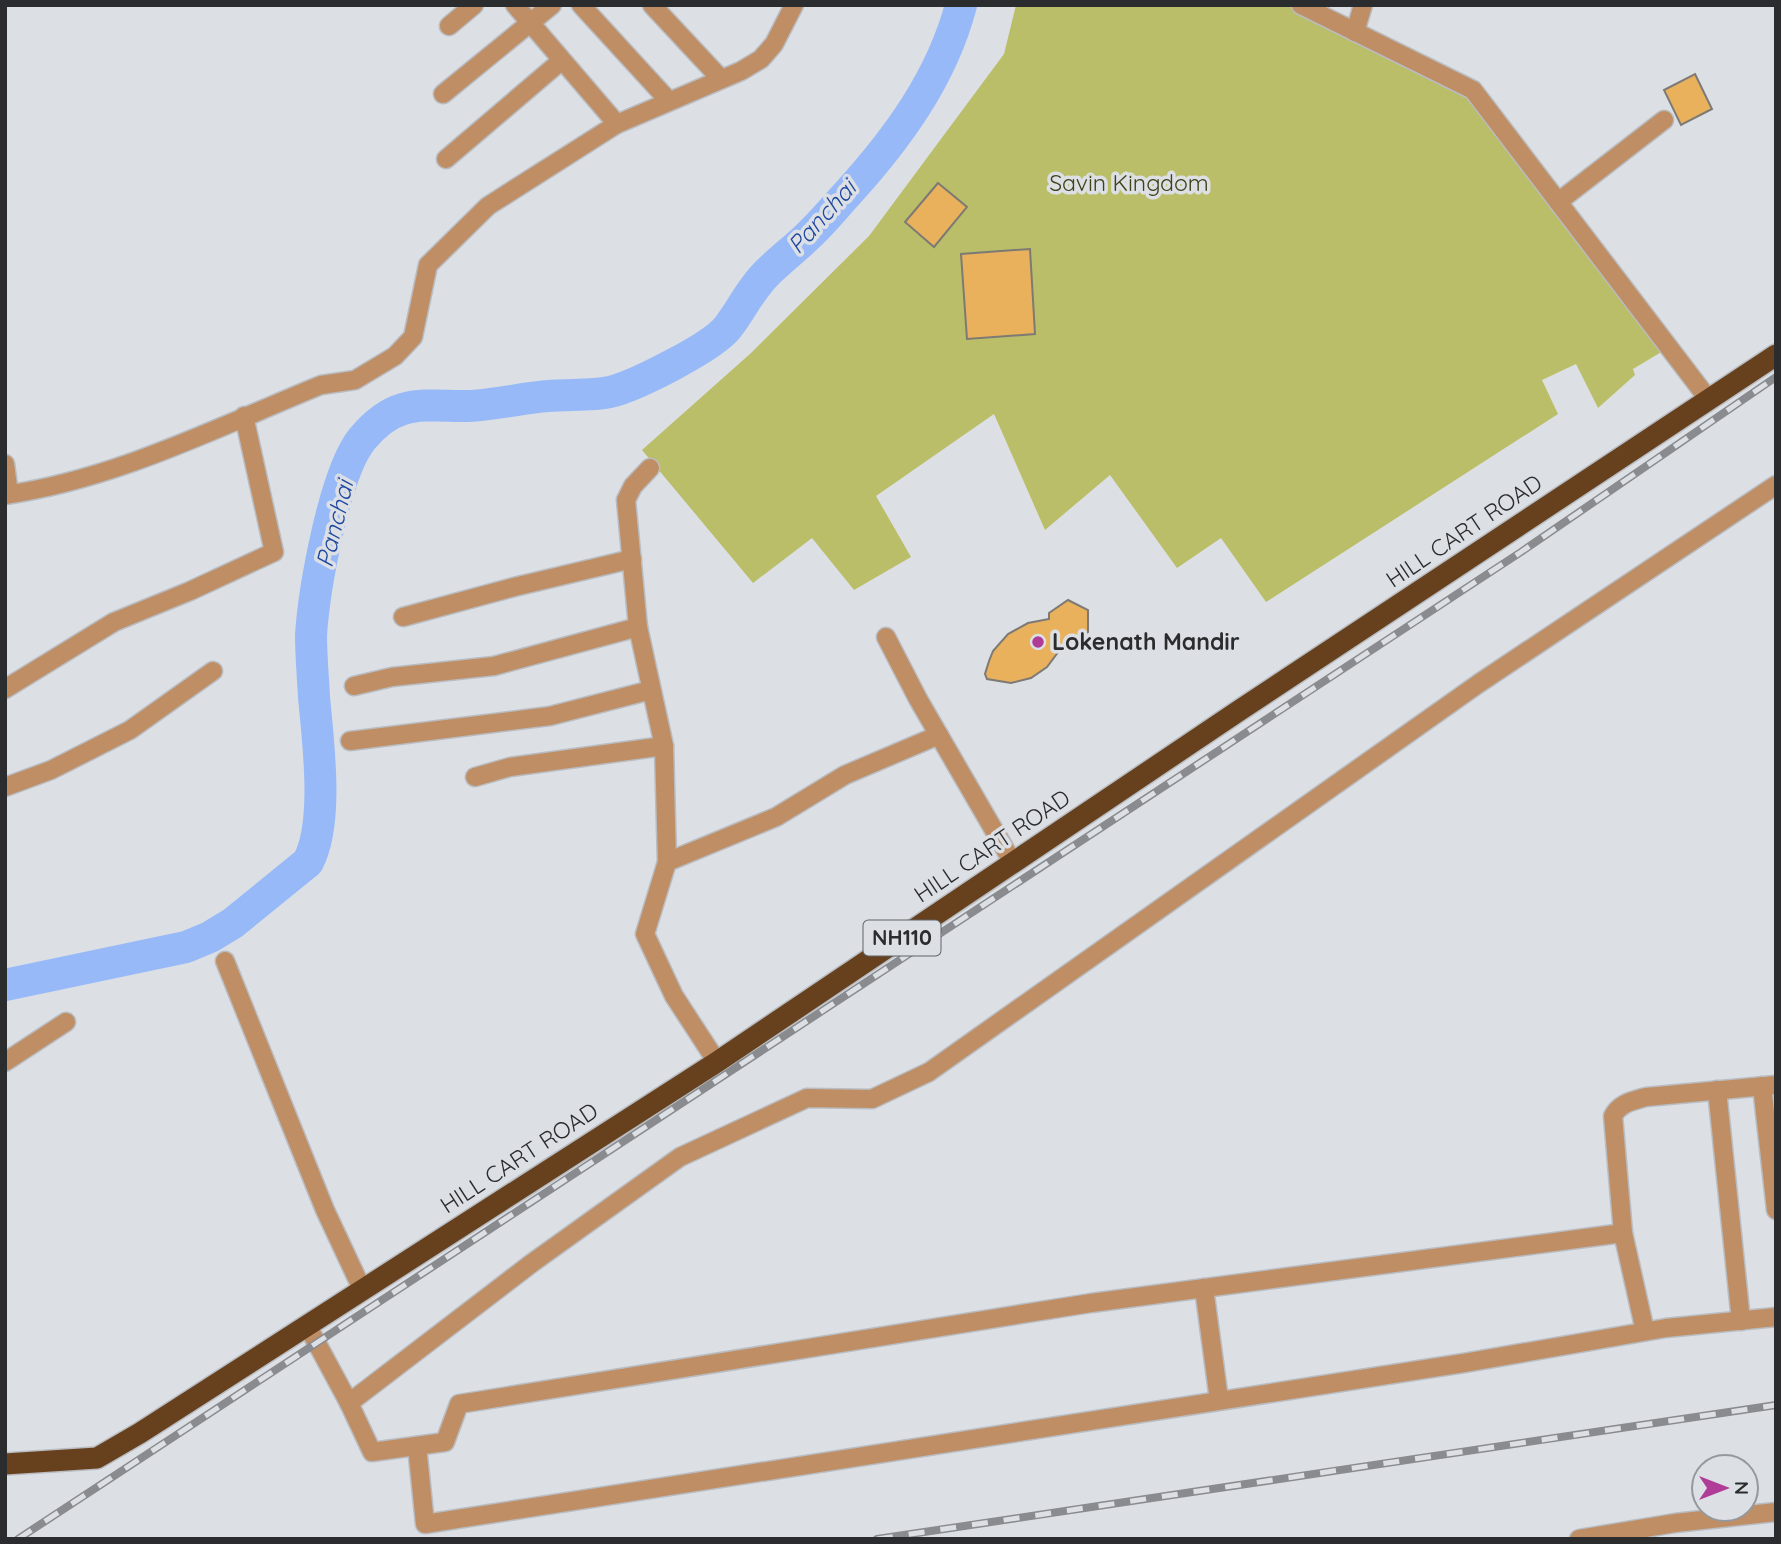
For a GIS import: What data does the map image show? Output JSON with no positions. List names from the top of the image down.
{
  "streets": {
    "highway": ["HILL CART ROAD", "NH110"]
  },
  "water": ["Panchai"],
  "parks": ["Savin Kingdom"],
  "places": ["Lokenath Mandir"],
  "north": "right"
}
